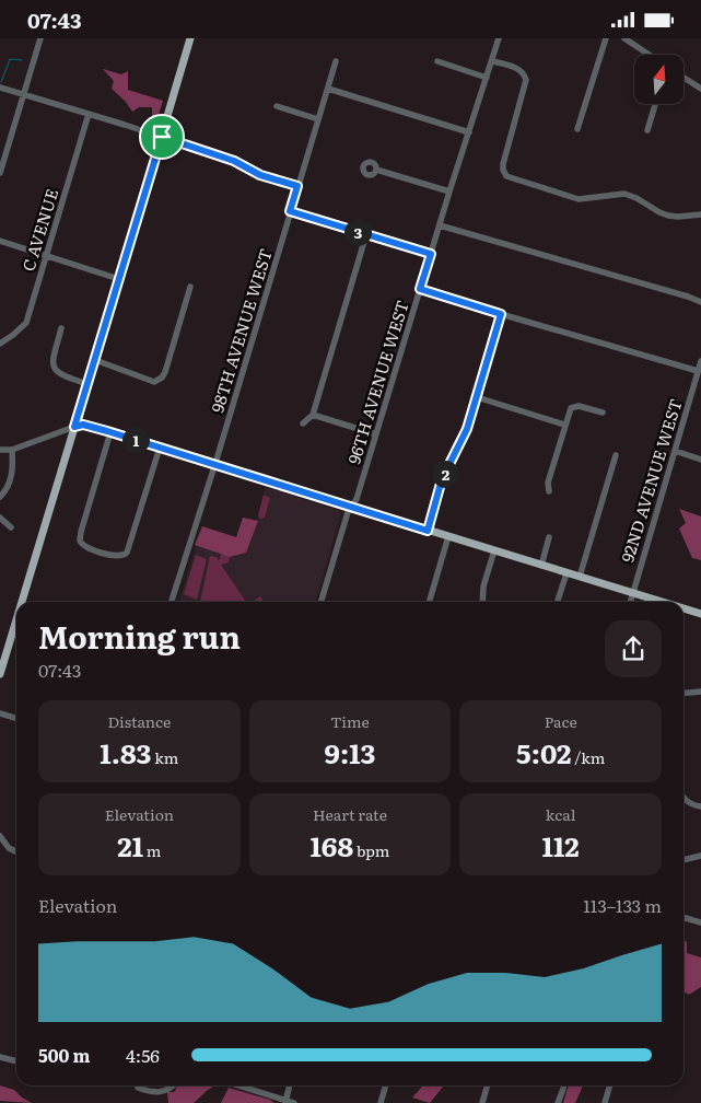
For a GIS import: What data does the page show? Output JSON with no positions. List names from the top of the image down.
{
  "streets": {
    "street": [
      "C AVENUE",
      "98TH AVENUE WEST",
      "96TH AVENUE WEST",
      "92ND AVENUE WEST"
    ]
  },
  "north": "top",
  "page": {
    "status": "07:43",
    "pins": ["3", "1", "2"],
    "heading": ["Morning run", "07:43"],
    "stats": [
      ["Distance", "1.83 km"],
      ["Time", "9:13"],
      ["Pace", "5:02 /km"],
      ["Elevation", "21 m"],
      ["Heart rate", "168 bpm"],
      ["kcal", "112"]
    ],
    "chart": ["Elevation", "113–133 m"],
    "list": [
      {
        "name": "500 m",
        "note": "4:56"
      }
    ]
  }
}
